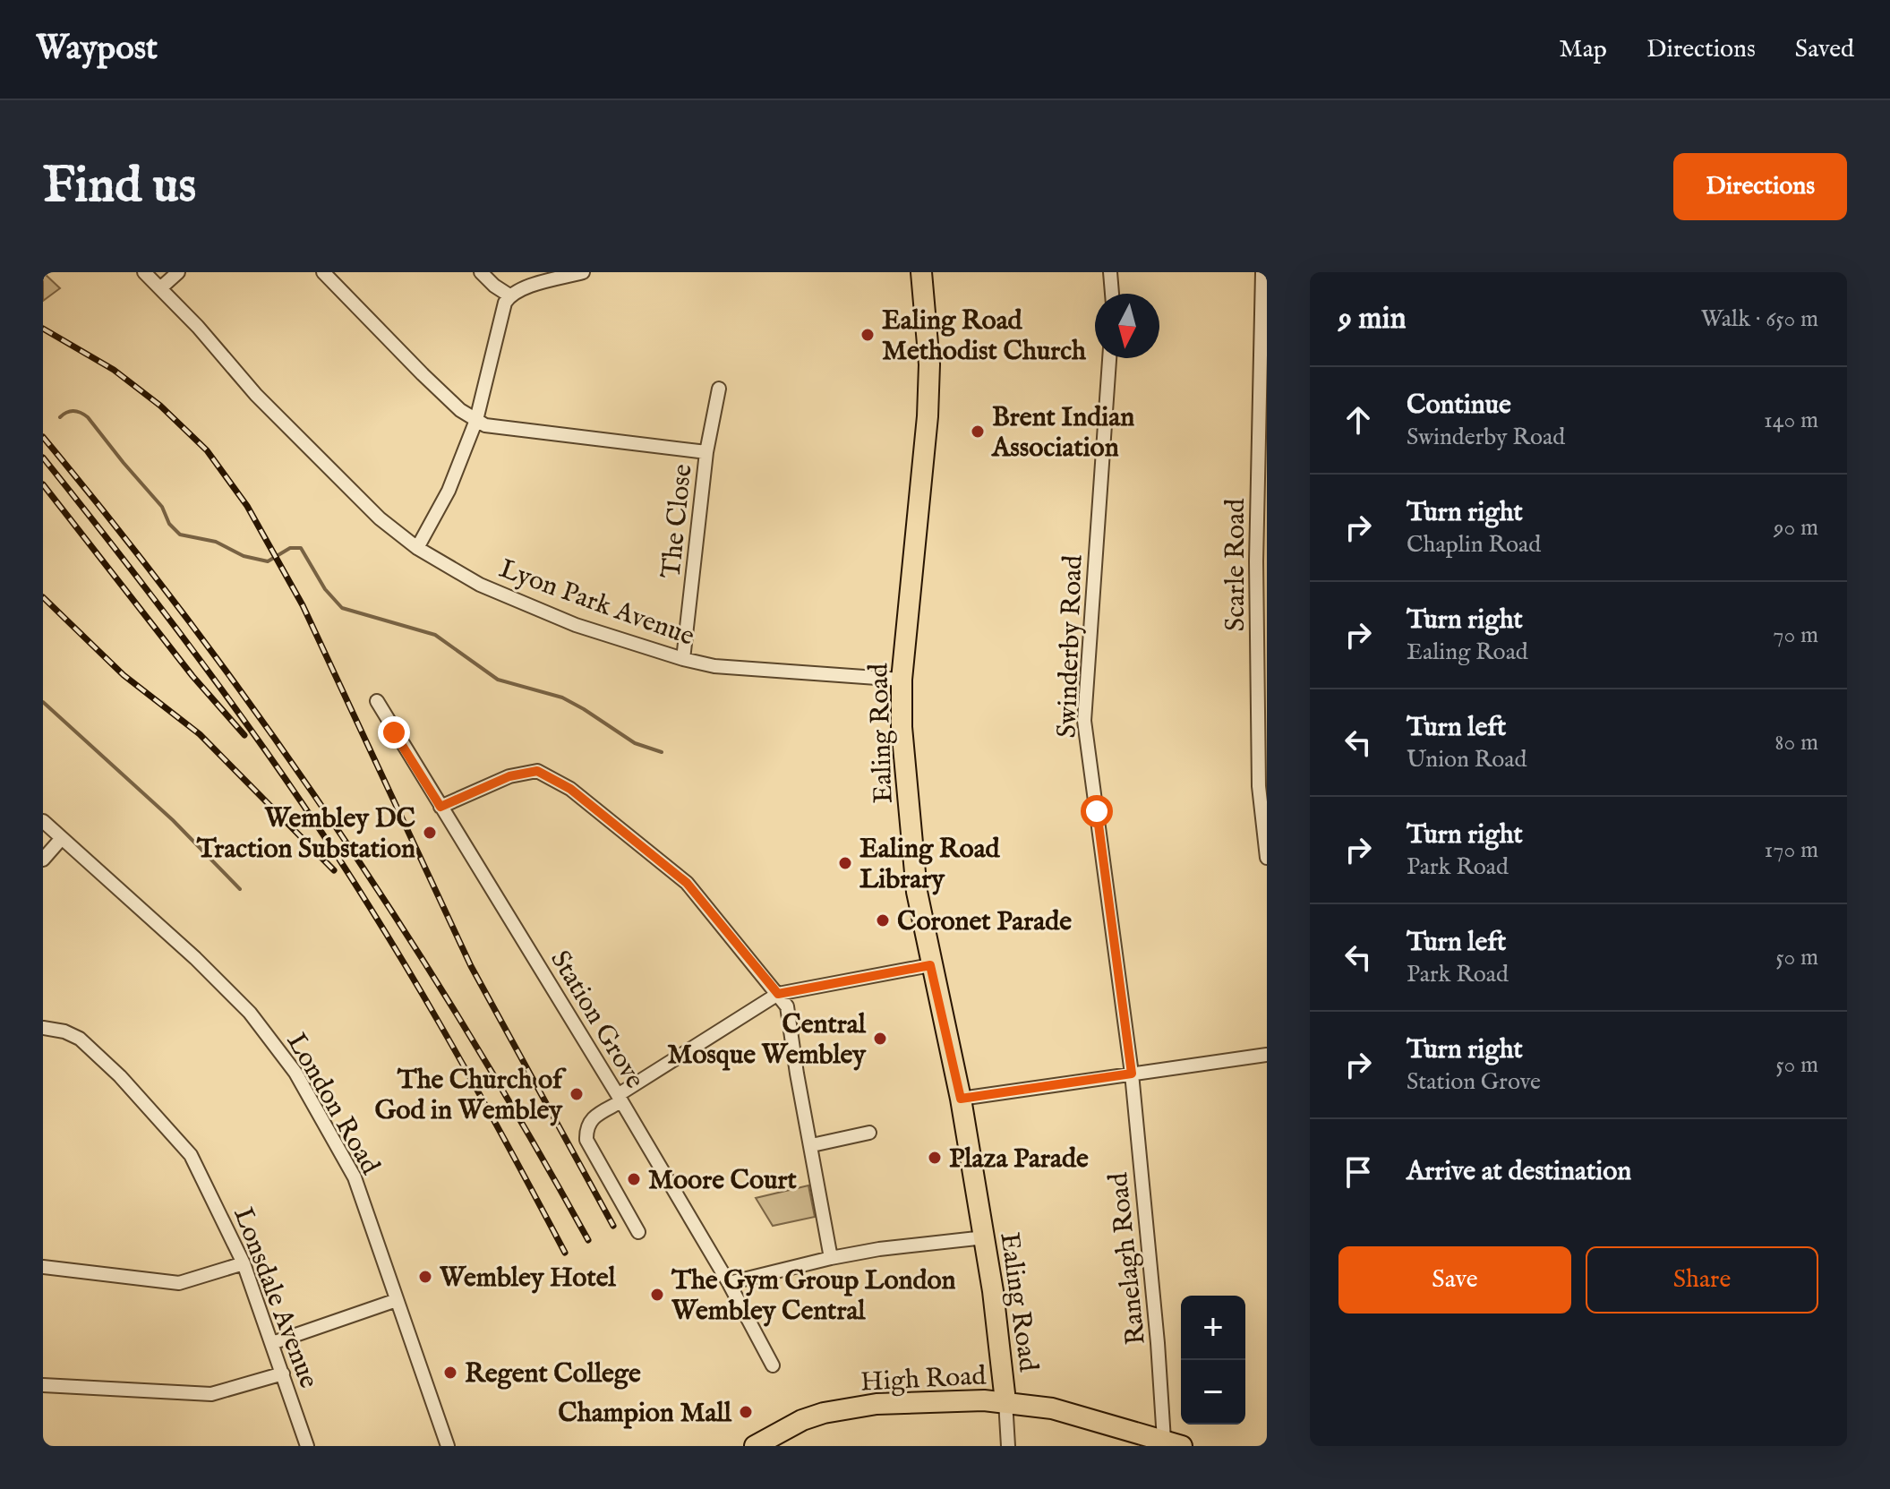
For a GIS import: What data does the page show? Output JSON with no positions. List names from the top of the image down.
{
  "streets": {
    "main road": ["Ealing Road", "High Road"],
    "street": [
      "The Close",
      "Scarle Road",
      "Lyon Park Avenue",
      "Swinderby Road",
      "Station Grove",
      "London Road",
      "Ranelagh Road",
      "Lonsdale Avenue"
    ]
  },
  "crossings": [
    ["The Close", "Lyon Park Avenue"],
    ["Lyon Park Avenue", "Ealing Road"],
    ["Swinderby Road", "Ranelagh Road"],
    ["Ealing Road", "High Road"],
    ["Ranelagh Road", "High Road"]
  ],
  "places": [
    "Ealing Road Methodist Church",
    "Brent Indian Association",
    "Wembley DC Traction Substation",
    "Ealing Road Library",
    "Coronet Parade",
    "Central Mosque Wembley",
    "The Church of God in Wembley",
    "Plaza Parade",
    "Moore Court",
    "Wembley Hotel",
    "The Gym Group London Wembley Central",
    "Regent College",
    "Champion Mall"
  ],
  "north": "bottom",
  "page": {
    "header": "Waypost",
    "nav": ["Map", "Directions", "Saved"],
    "buttons": [
      "Directions",
      ["Save", "Share"]
    ],
    "title": "Find us",
    "heading": ["9 min", "Walk · 650 m"],
    "list": [
      ["Continue", "Swinderby Road", "140 m"],
      ["Turn right", "Chaplin Road", "90 m"],
      ["Turn right", "Ealing Road", "70 m"],
      ["Turn left", "Union Road", "80 m"],
      ["Turn right", "Park Road", "170 m"],
      ["Turn left", "Park Road", "50 m"],
      ["Turn right", "Station Grove", "50 m"],
      "Arrive at destination"
    ],
    "map_buttons": ["+", "−"]
  }
}
